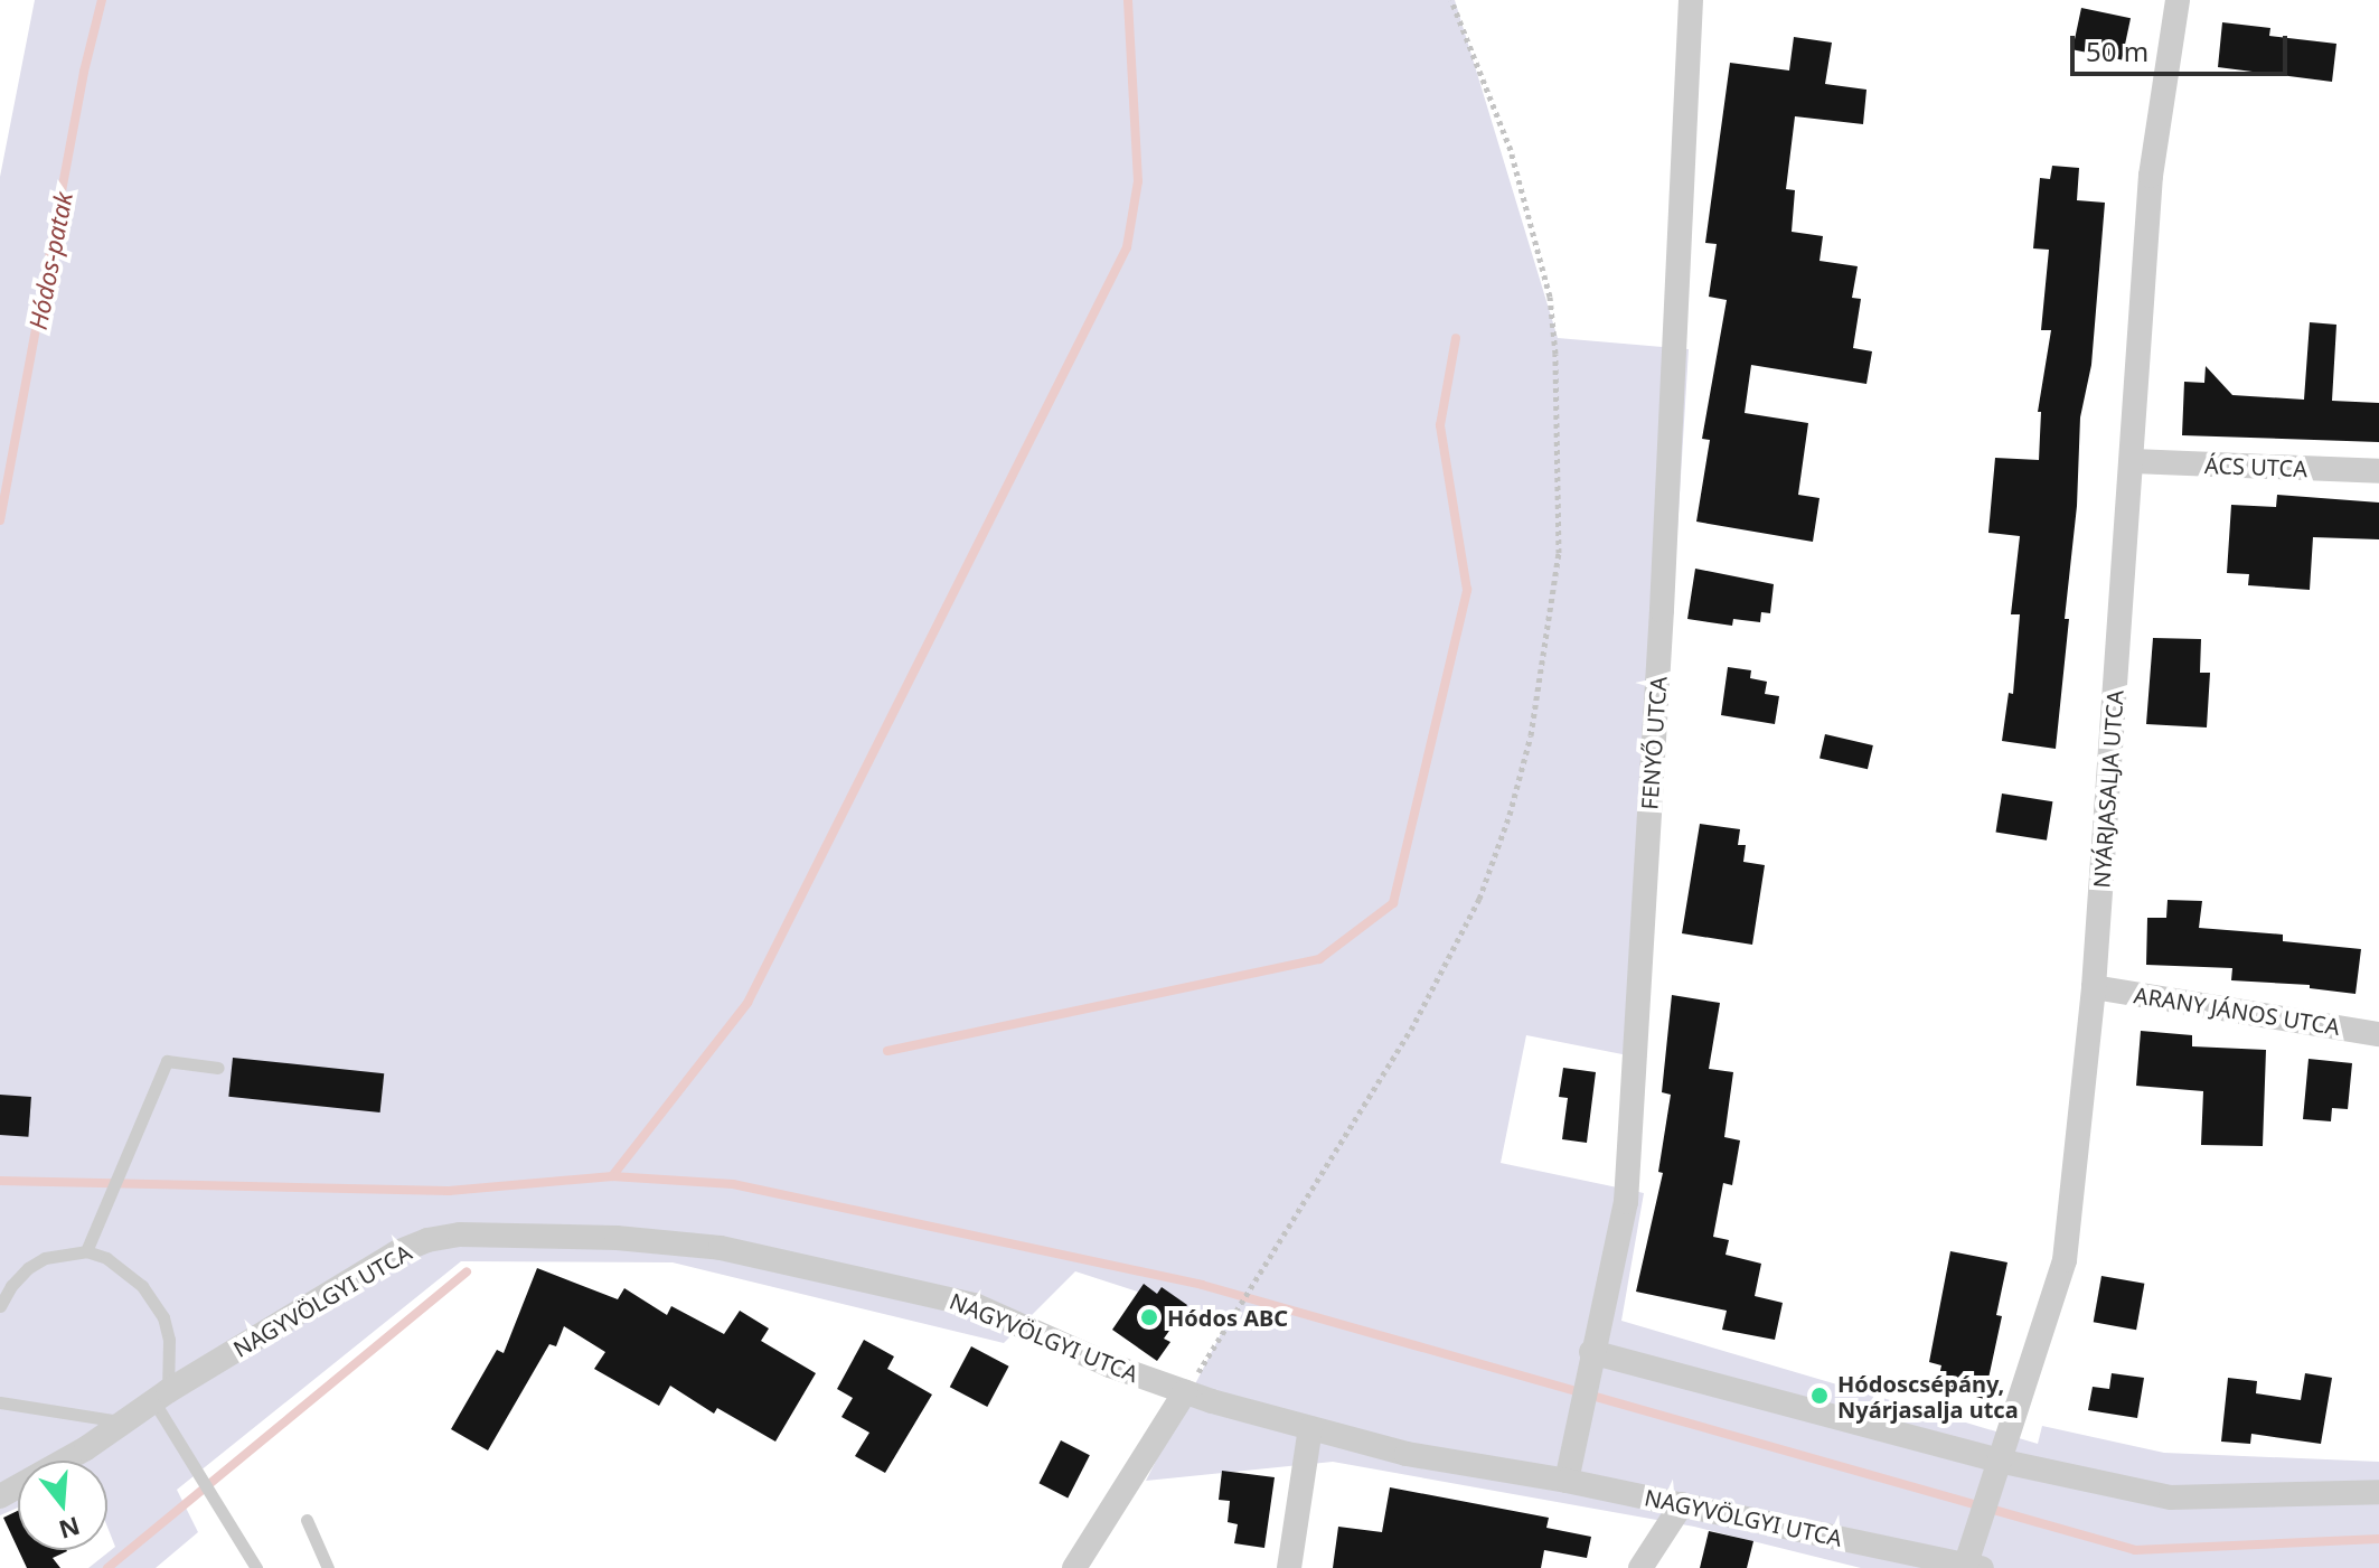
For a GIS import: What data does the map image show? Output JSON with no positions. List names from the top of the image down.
{
  "streets": {
    "street": [
      "ÁCS UTCA",
      "FENYŐ UTCA",
      "NYÁRJASALJA UTCA",
      "ARANY JÁNOS UTCA",
      "NAGYVÖLGYI UTCA"
    ]
  },
  "crossings": [
    ["ÁCS UTCA", "NYÁRJASALJA UTCA"],
    ["FENYŐ UTCA", "NAGYVÖLGYI UTCA"],
    ["NYÁRJASALJA UTCA", "ARANY JÁNOS UTCA"],
    ["NYÁRJASALJA UTCA", "NAGYVÖLGYI UTCA"]
  ],
  "water": ["Hódos-patak"],
  "places": ["Hódos ABC", "Hódoscsépány, Nyárjasalja utca"],
  "scale_bar": "50 m",
  "north": "bottom"
}
